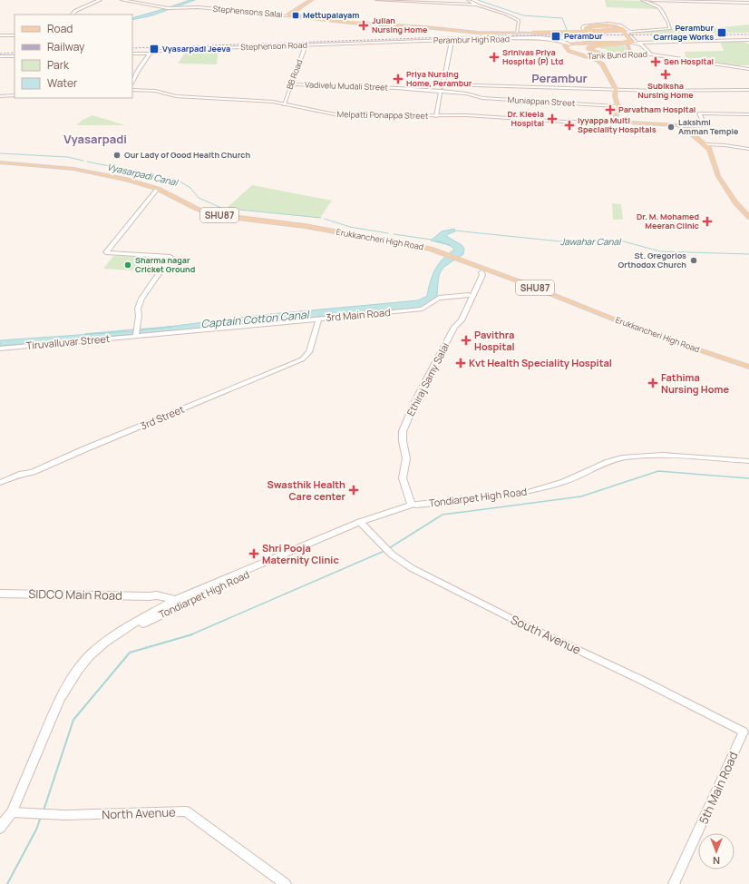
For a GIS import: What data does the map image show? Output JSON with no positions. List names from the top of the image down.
{
  "streets": {
    "main road": [
      "Stephensons Salai",
      "Perambur High Road",
      "Stephenson Road",
      "Tank Bund Road",
      "Melpatti Ponappa Street",
      "SHU87",
      "Erukkancheri High Road",
      "Ethiraj Samy Salai",
      "Tondiarpet High Road",
      "SIDCO Main Road"
    ],
    "street": [
      "BB Road",
      "Vadivelu Mudali Street",
      "Muniappan Street",
      "3rd Main Road",
      "Tiruvalluvar Street",
      "3rd Street",
      "South Avenue",
      "5th Main Road",
      "North Avenue"
    ]
  },
  "crossings": [
    ["Stephensons Salai", "Perambur High Road"],
    ["Perambur High Road", "Stephenson Road"],
    ["Perambur High Road", "Tank Bund Road"],
    ["Stephenson Road", "BB Road"],
    ["BB Road", "Vadivelu Mudali Street"],
    ["BB Road", "Melpatti Ponappa Street"],
    ["Vadivelu Mudali Street", "Muniappan Street"],
    ["SHU87", "Erukkancheri High Road"],
    ["SHU87", "Ethiraj Samy Salai"],
    ["Erukkancheri High Road", "Ethiraj Samy Salai"],
    ["3rd Main Road", "Tiruvalluvar Street"],
    ["3rd Main Road", "Ethiraj Samy Salai"],
    ["3rd Main Road", "3rd Street"],
    ["Ethiraj Samy Salai", "Tondiarpet High Road"],
    ["Tondiarpet High Road", "SIDCO Main Road"],
    ["Tondiarpet High Road", "South Avenue"],
    ["Tondiarpet High Road", "North Avenue"],
    ["South Avenue", "5th Main Road"]
  ],
  "districts": ["Perambur", "Vyasarpadi"],
  "water": ["Vyasarpadi Canal", "Jawahar Canal", "Captain Cotton Canal"],
  "places": {
    "transit": [
      "Mettupalayam",
      "Perambur Carriage Works",
      "Perambur",
      "Vyasarpadi Jeeva"
    ],
    "health": [
      "Julian Nursing Home",
      "Srinivas Priya Hospital (P) Ltd",
      "Sen Hospital",
      "Subiksha Nursing Home",
      "Priya Nursing Home, Perambur",
      "Parvatham Hospital",
      "Dr. Kleela Hospital",
      "Iyyappa Multi Speciality Hospitals",
      "Dr. M. Mohamed Meeran Clinic",
      "Pavithra Hospital",
      "Kvt Health Speciality Hospital",
      "Fathima Nursing Home",
      "Swasthik Health Care center",
      "Shri Pooja Maternity Clinic"
    ],
    "other": [
      "Lakshmi Amman Temple",
      "Our Lady of Good Health Church",
      "St. Gregorios Orthodox Church",
      "Sharma nagar Cricket Ground"
    ]
  },
  "legend": [
    "Road",
    "Railway",
    "Park",
    "Water"
  ],
  "north": "bottom"
}
